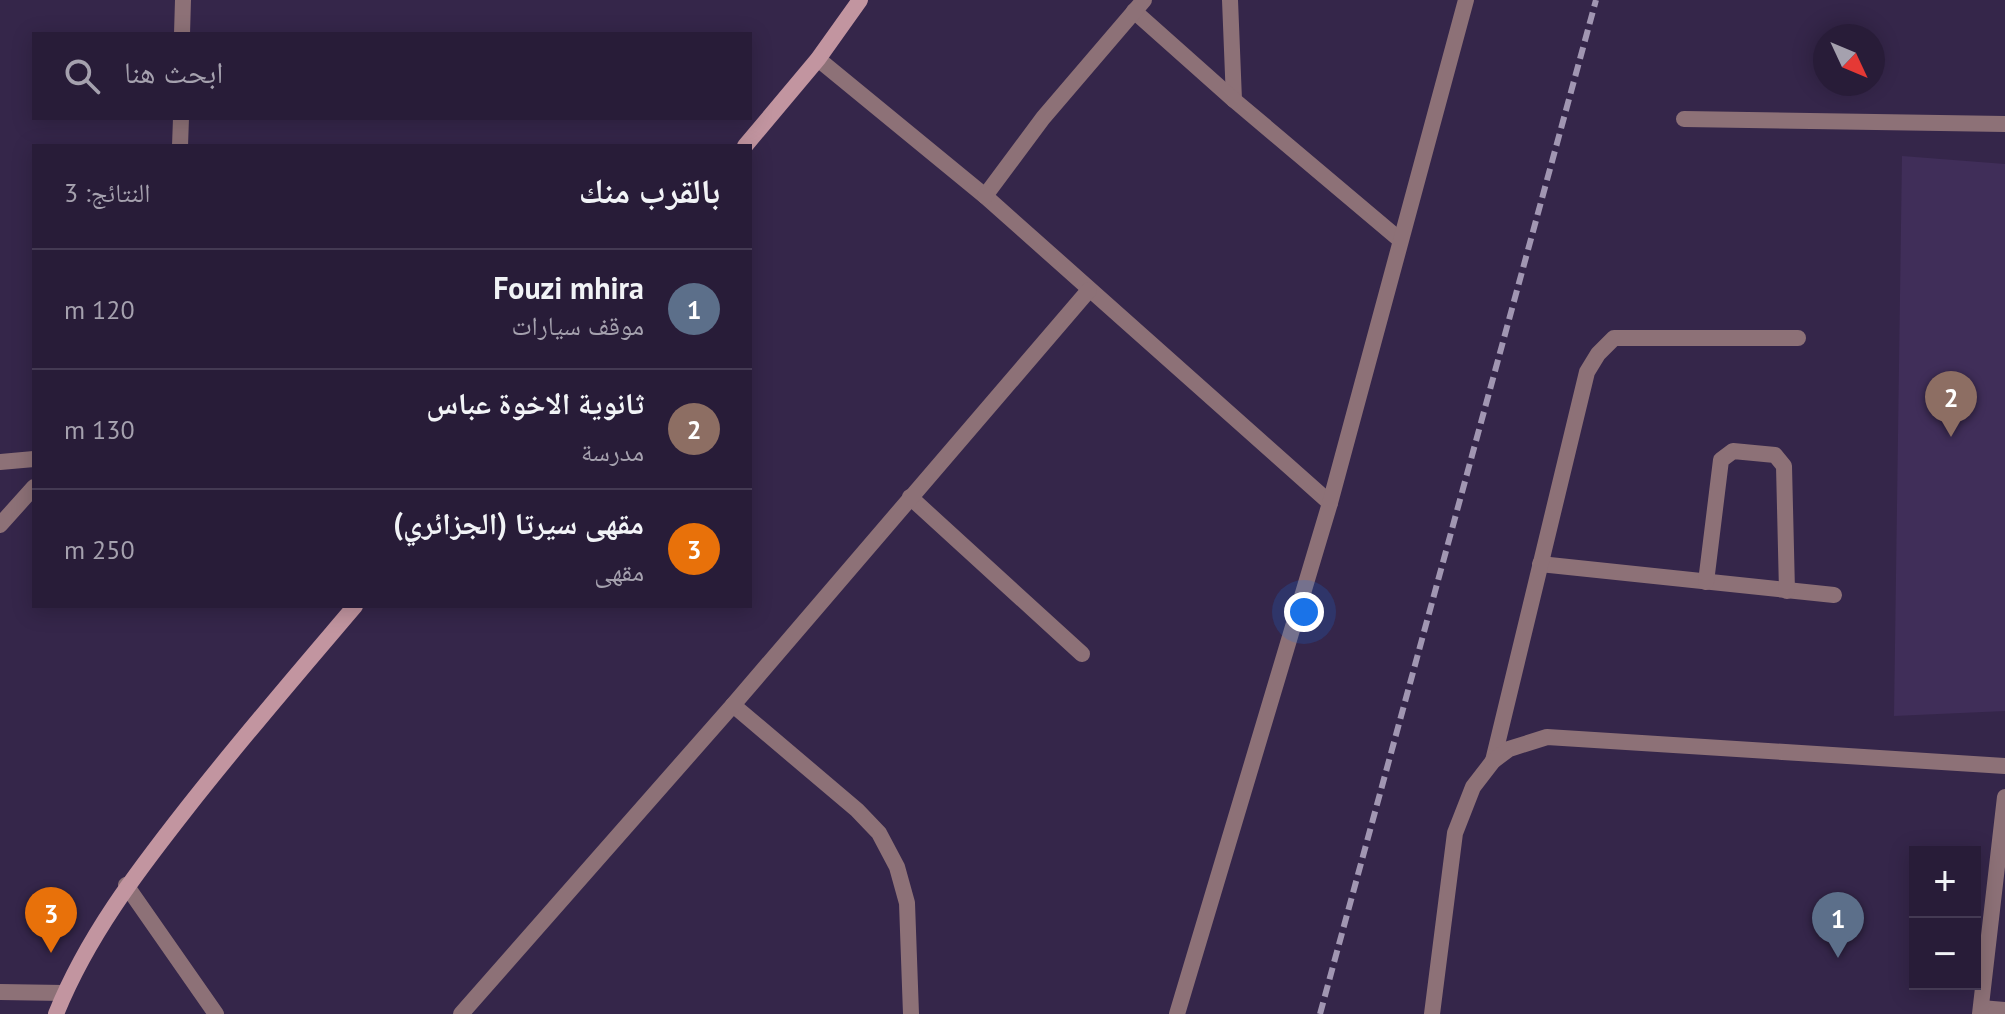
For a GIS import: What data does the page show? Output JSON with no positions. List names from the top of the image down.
{
  "north": "bottom right",
  "page": {
    "search": "ابحث هنا",
    "heading": ["بالقرب منك", "النتائج: 3"],
    "list": [
      {
        "mark": "1",
        "name": "Fouzi mhira",
        "note": "موقف سيارات",
        "value": "120 m"
      },
      {
        "mark": "2",
        "name": "ثانوية الاخوة عباس",
        "note": "مدرسة",
        "value": "130 m"
      },
      {
        "mark": "3",
        "name": "مقهى سيرتا (الجزائري)",
        "note": "مقهى",
        "value": "250 m"
      }
    ],
    "pins": ["2", "3", "1"],
    "map_buttons": ["+", "−"]
  }
}
